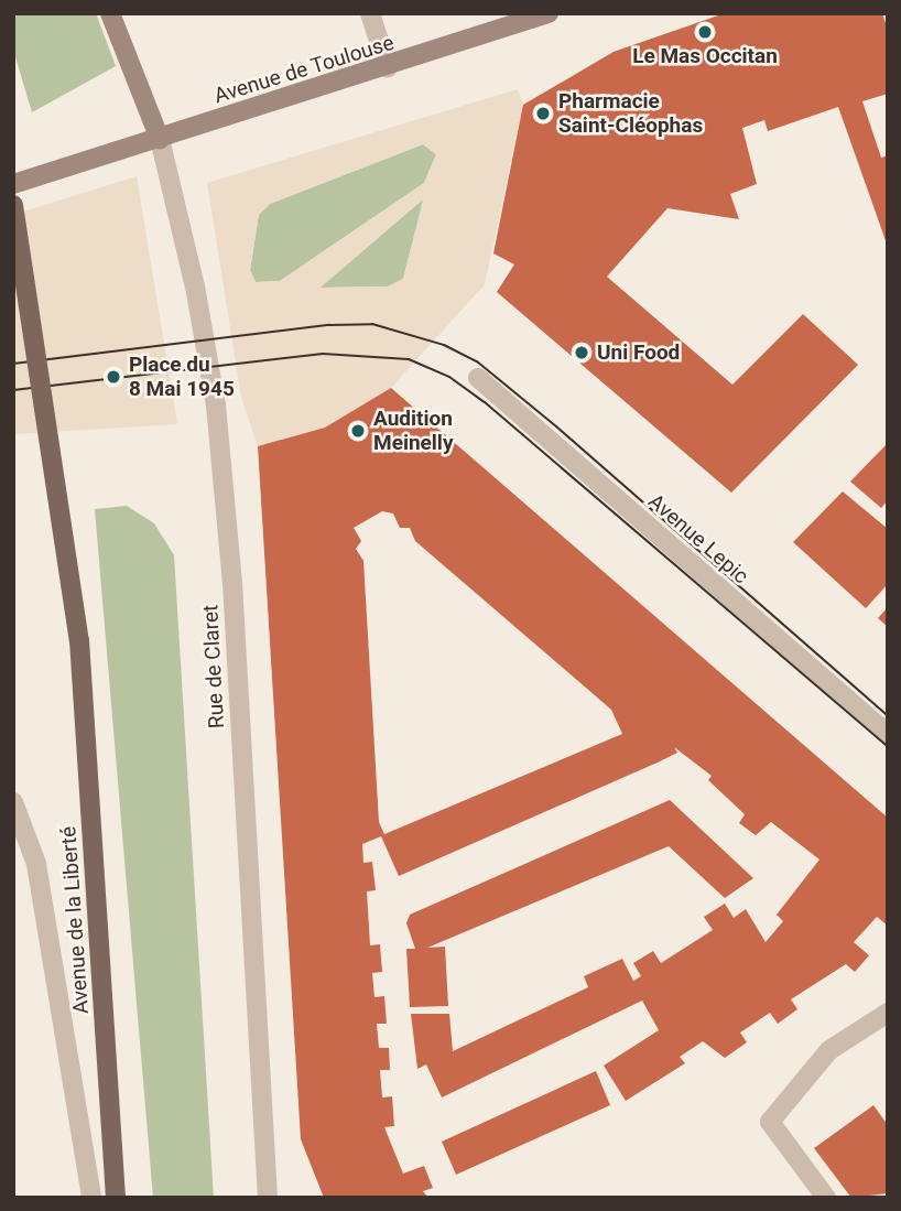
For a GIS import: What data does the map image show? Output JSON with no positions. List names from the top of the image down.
{
  "streets": {
    "main road": ["Avenue de Toulouse", "Avenue de la Liberté"],
    "street": ["Avenue Lepic", "Rue de Claret"]
  },
  "crossings": [
    ["Avenue de Toulouse", "Rue de Claret"]
  ],
  "places": [
    "Le Mas Occitan",
    "Pharmacie Saint-Cléophas",
    "Uni Food",
    "Place du 8 Mai 1945",
    "Audition Meinelly"
  ]
}
